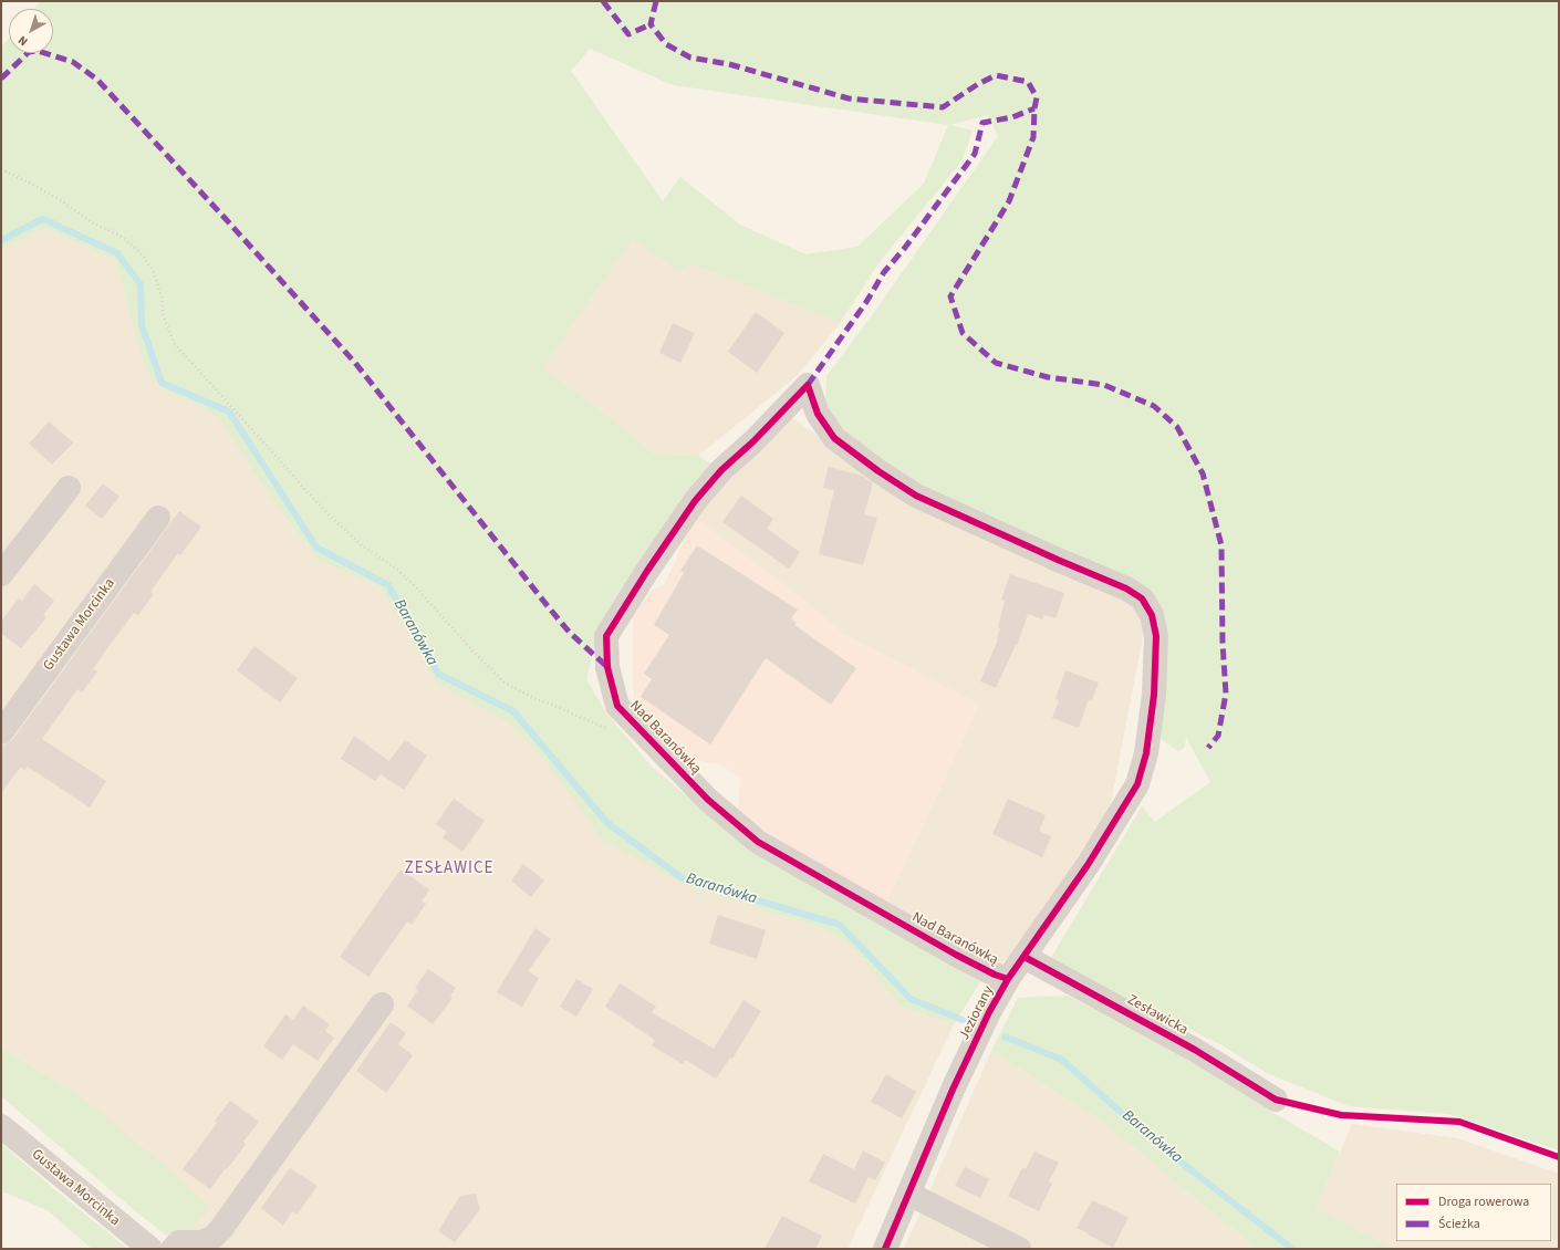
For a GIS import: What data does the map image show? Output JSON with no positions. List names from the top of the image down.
{
  "streets": {
    "street": [
      "Gustawa Morcinka",
      "Nad Baranówką",
      "Jeziorany",
      "Zesławicka"
    ]
  },
  "crossings": [
    ["Nad Baranówką", "Jeziorany"],
    ["Jeziorany", "Zesławicka"]
  ],
  "districts": ["ZESŁAWICE"],
  "water": ["Baranówka"],
  "legend": ["Droga rowerowa", "Ścieżka"],
  "north": "bottom left"
}
